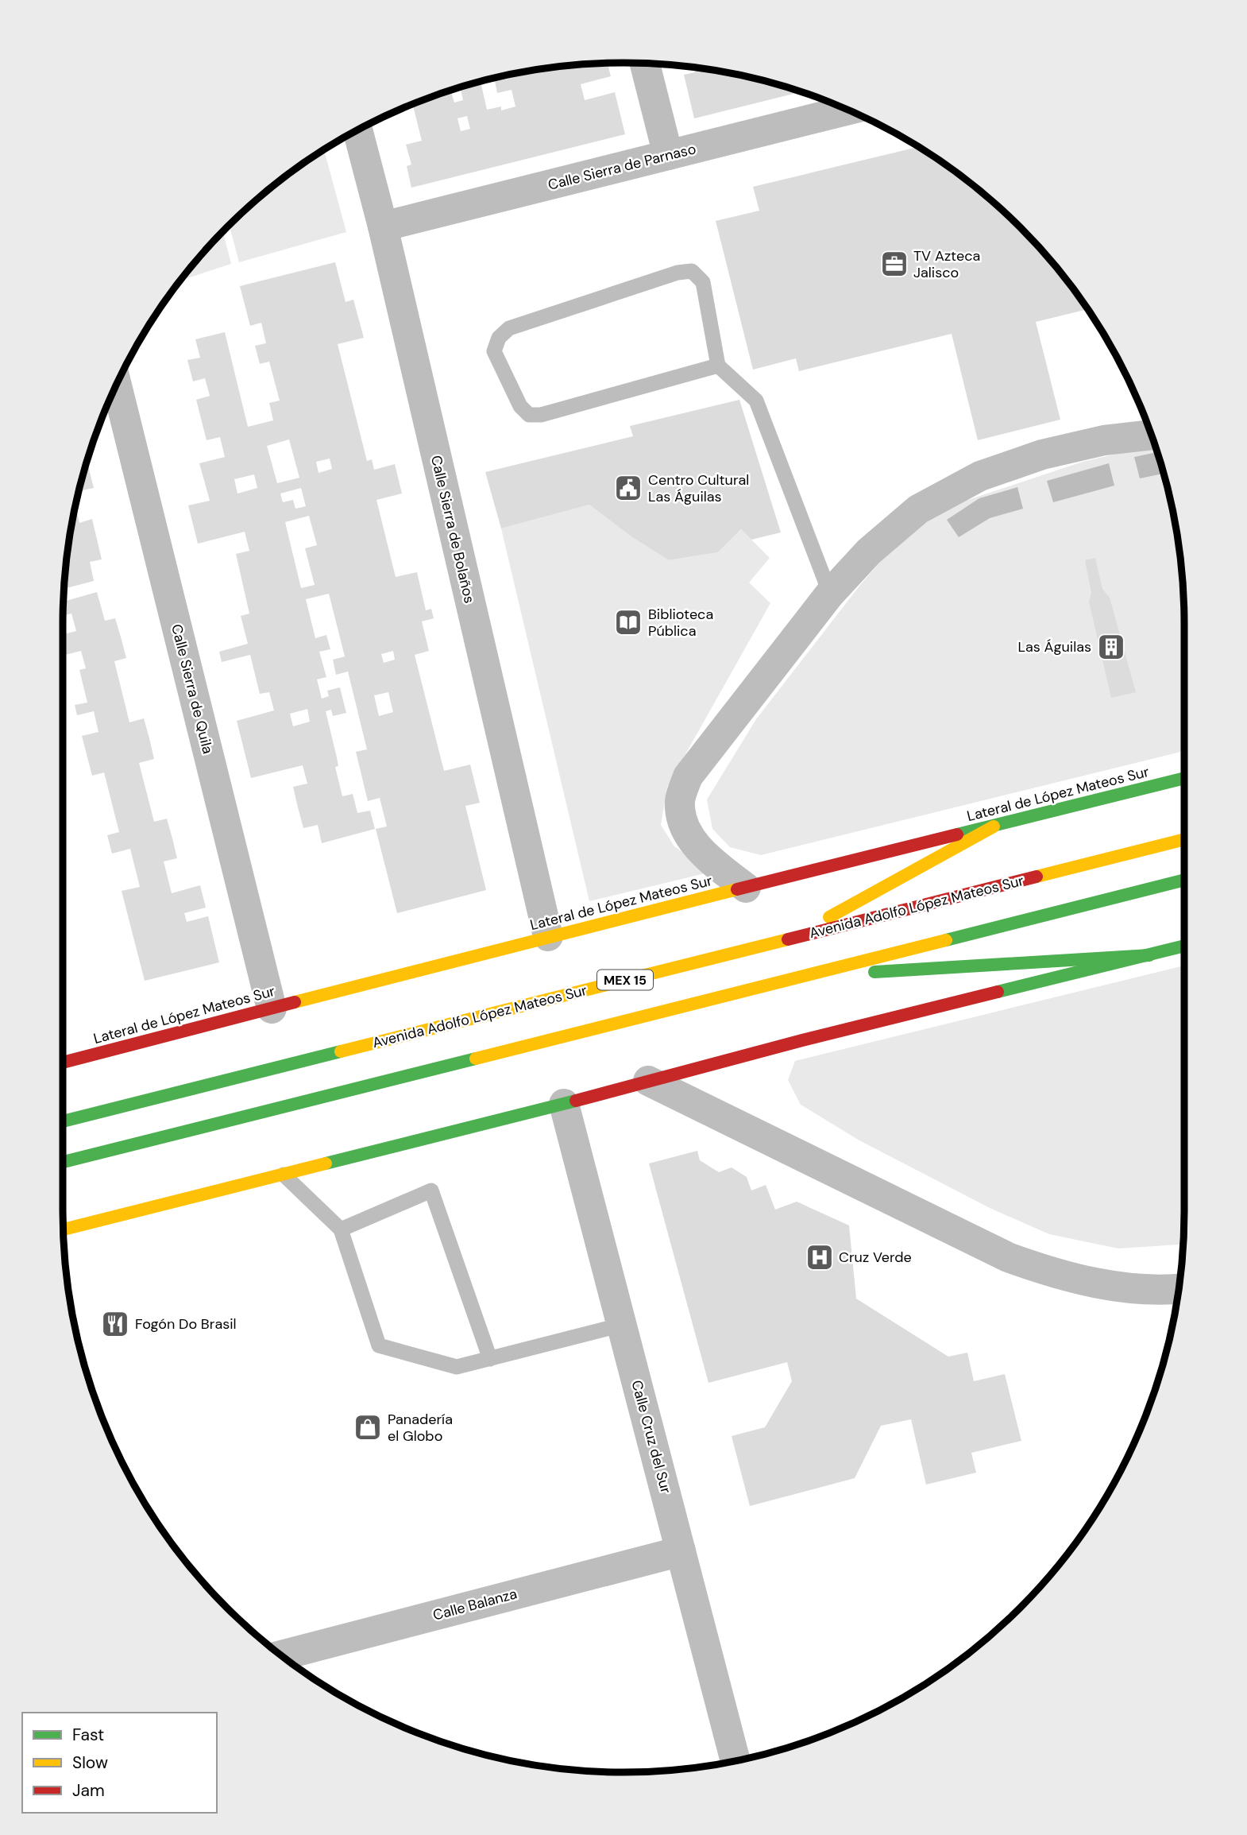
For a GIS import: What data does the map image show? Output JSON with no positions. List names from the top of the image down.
{
  "streets": {
    "main road": ["Lateral de López Mateos Sur", "Avenida Adolfo López Mateos Sur", "MEX 15"],
    "street": [
      "Calle Sierra de Parnaso",
      "Calle Sierra de Bolaños",
      "Calle Sierra de Quila",
      "Calle Cruz del Sur",
      "Calle Balanza"
    ]
  },
  "crossings": [
    ["Calle Sierra de Parnaso", "Calle Sierra de Bolaños"],
    ["Calle Sierra de Bolaños", "Lateral de López Mateos Sur"],
    ["Calle Sierra de Quila", "Lateral de López Mateos Sur"],
    ["Calle Cruz del Sur", "Calle Balanza"]
  ],
  "places": {
    "office": ["TV Azteca Jalisco"],
    "public building": ["Centro Cultural Las Águilas"],
    "library": ["Biblioteca Pública"],
    "building": ["Las Águilas"],
    "hospital": ["Cruz Verde"],
    "restaurant": ["Fogón Do Brasil"],
    "shop": ["Panadería el Globo"]
  },
  "legend": ["Fast", "Slow", "Jam"]
}
